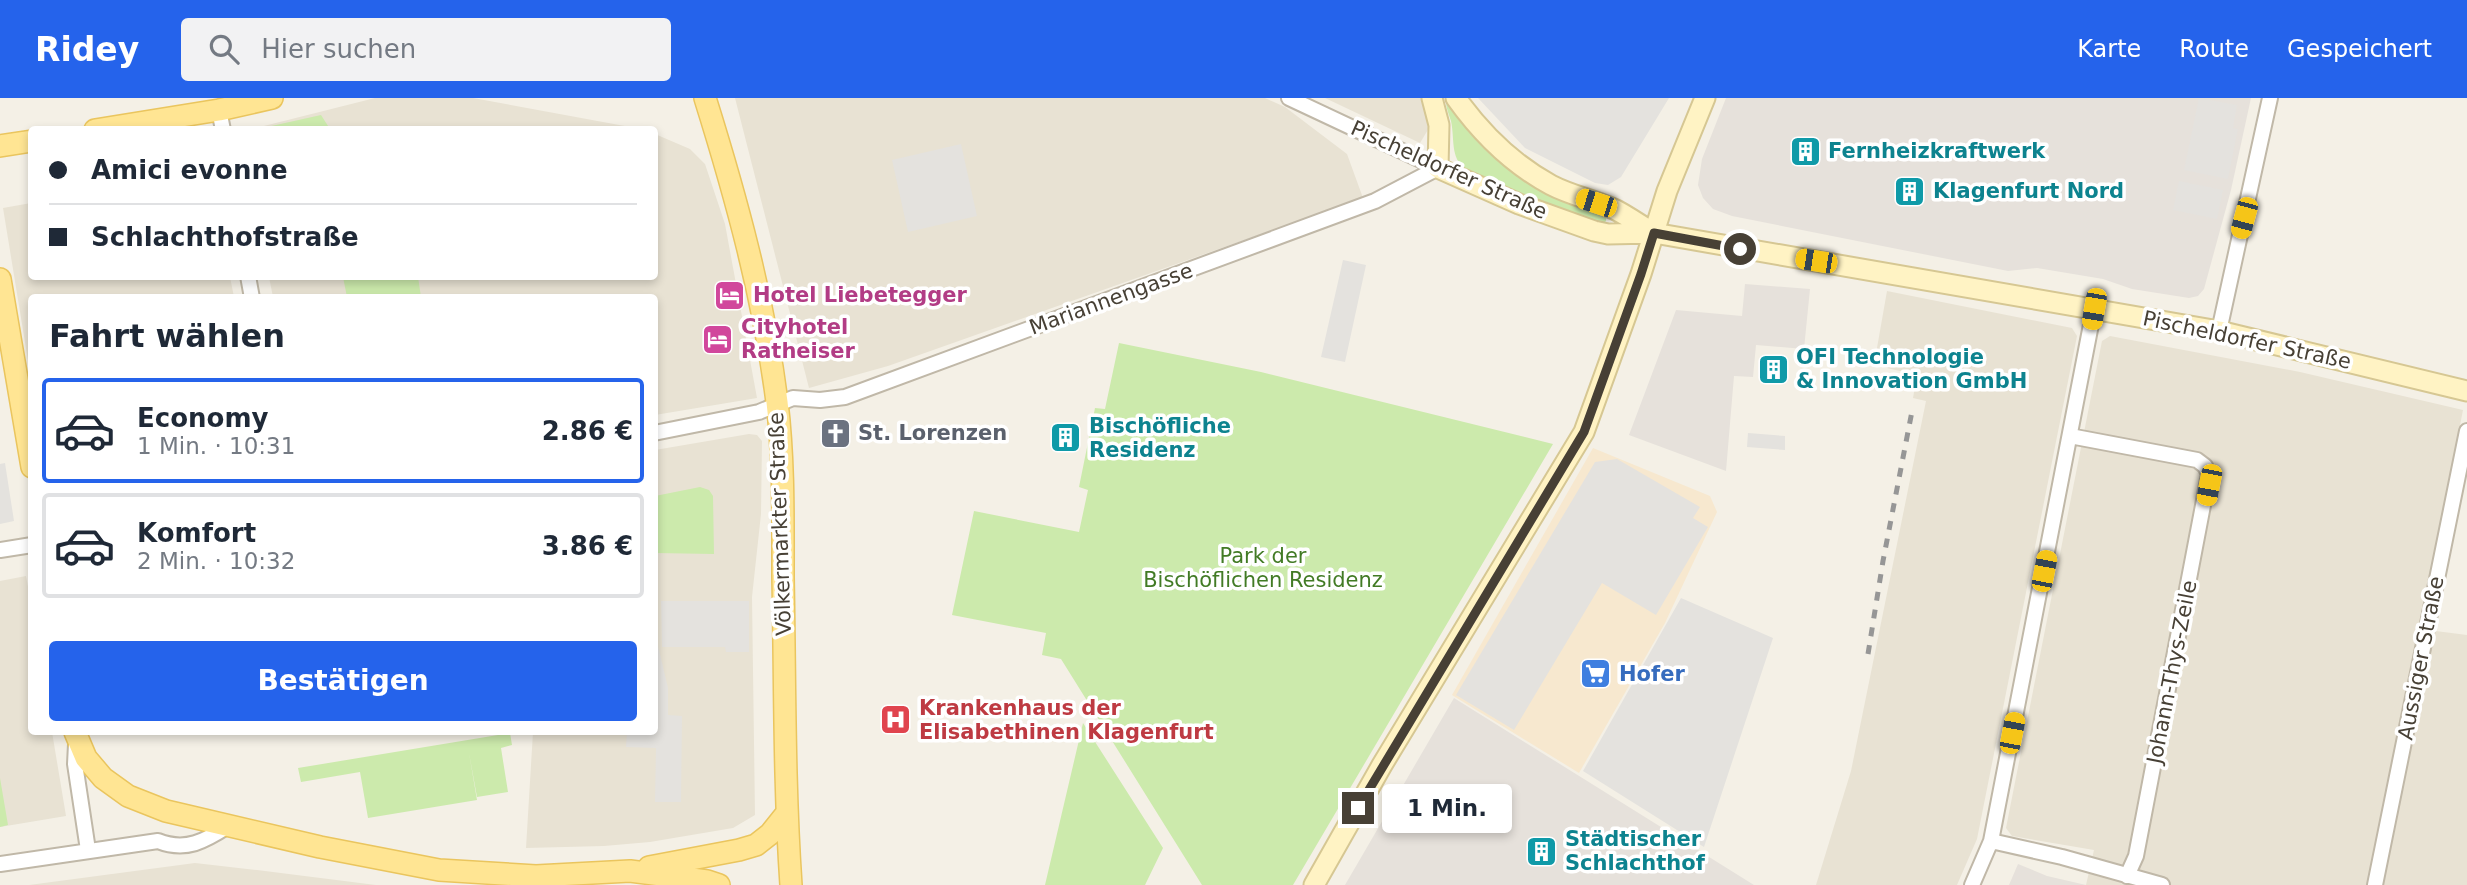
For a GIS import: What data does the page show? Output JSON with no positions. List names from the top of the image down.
{
  "streets": {
    "main road": ["Pischeldorfer Straße", "Völkermarkter Straße"],
    "street": ["Mariannengasse", "Aussiger Straße", "Johann-Thys-Zeile"]
  },
  "crossings": [
    ["Pischeldorfer Straße", "Mariannengasse"],
    ["Mariannengasse", "Völkermarkter Straße"]
  ],
  "parks": ["Park der Bischöflichen Residenz"],
  "places": {
    "building": [
      "Fernheizkraftwerk",
      "Klagenfurt Nord",
      "OFI Technologie & Innovation GmbH",
      "Bischöfliche Residenz",
      "Städtischer Schlachthof"
    ],
    "hotel": ["Hotel Liebetegger", "Cityhotel Ratheiser"],
    "church": ["St. Lorenzen"],
    "supermarket": ["Hofer"],
    "hospital": ["Krankenhaus der Elisabethinen Klagenfurt"]
  },
  "page": {
    "header": "Ridey",
    "search": "Hier suchen",
    "nav": ["Karte", "Route", "Gespeichert"],
    "banner": ["Amici evonne", "Schlachthofstraße"],
    "heading": "Fahrt wählen",
    "list": [
      {
        "name": "Economy",
        "note": "1 Min. · 10:31",
        "value": "2.86 €"
      },
      {
        "name": "Komfort",
        "note": "2 Min. · 10:32",
        "value": "3.86 €"
      }
    ],
    "buttons": "Bestätigen",
    "bubble": "1 Min."
  }
}
